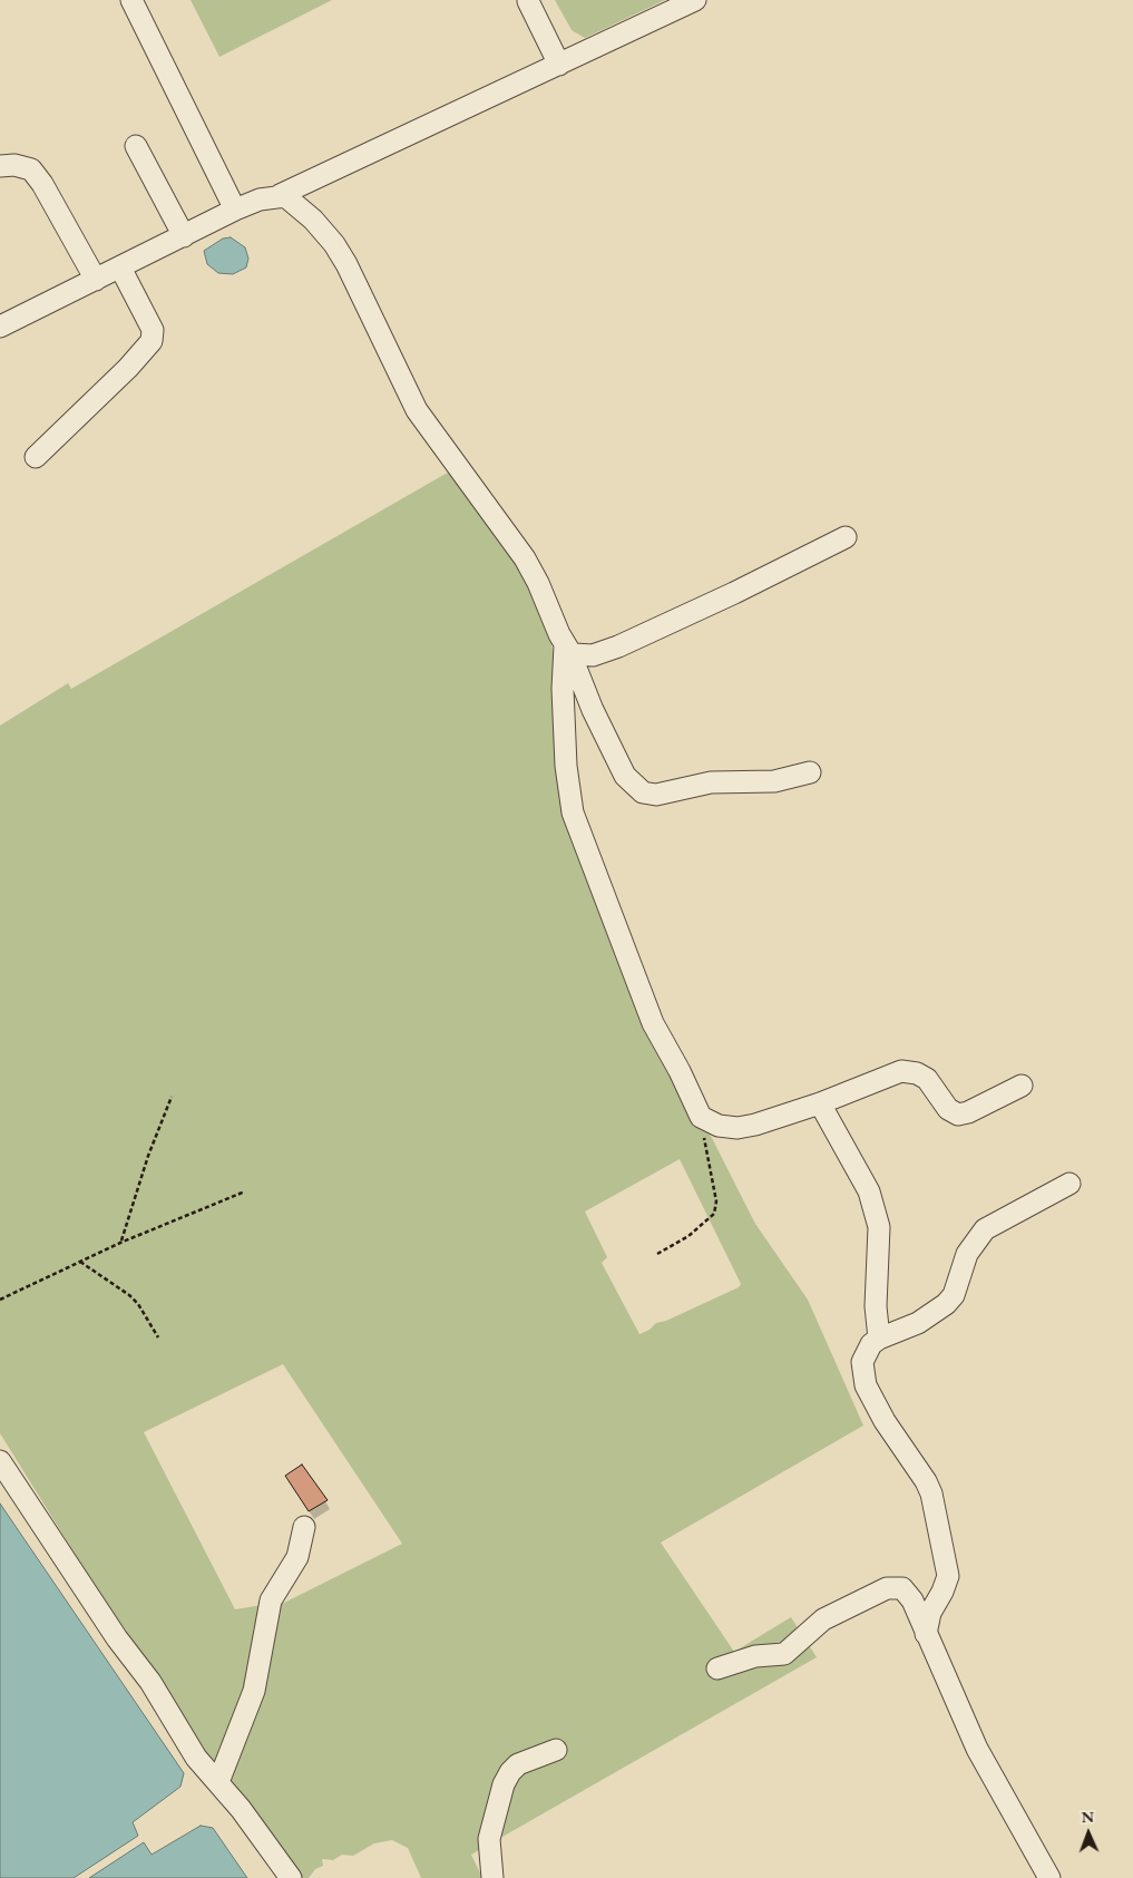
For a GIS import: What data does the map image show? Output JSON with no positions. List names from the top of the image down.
{
  "north": "top"
}
